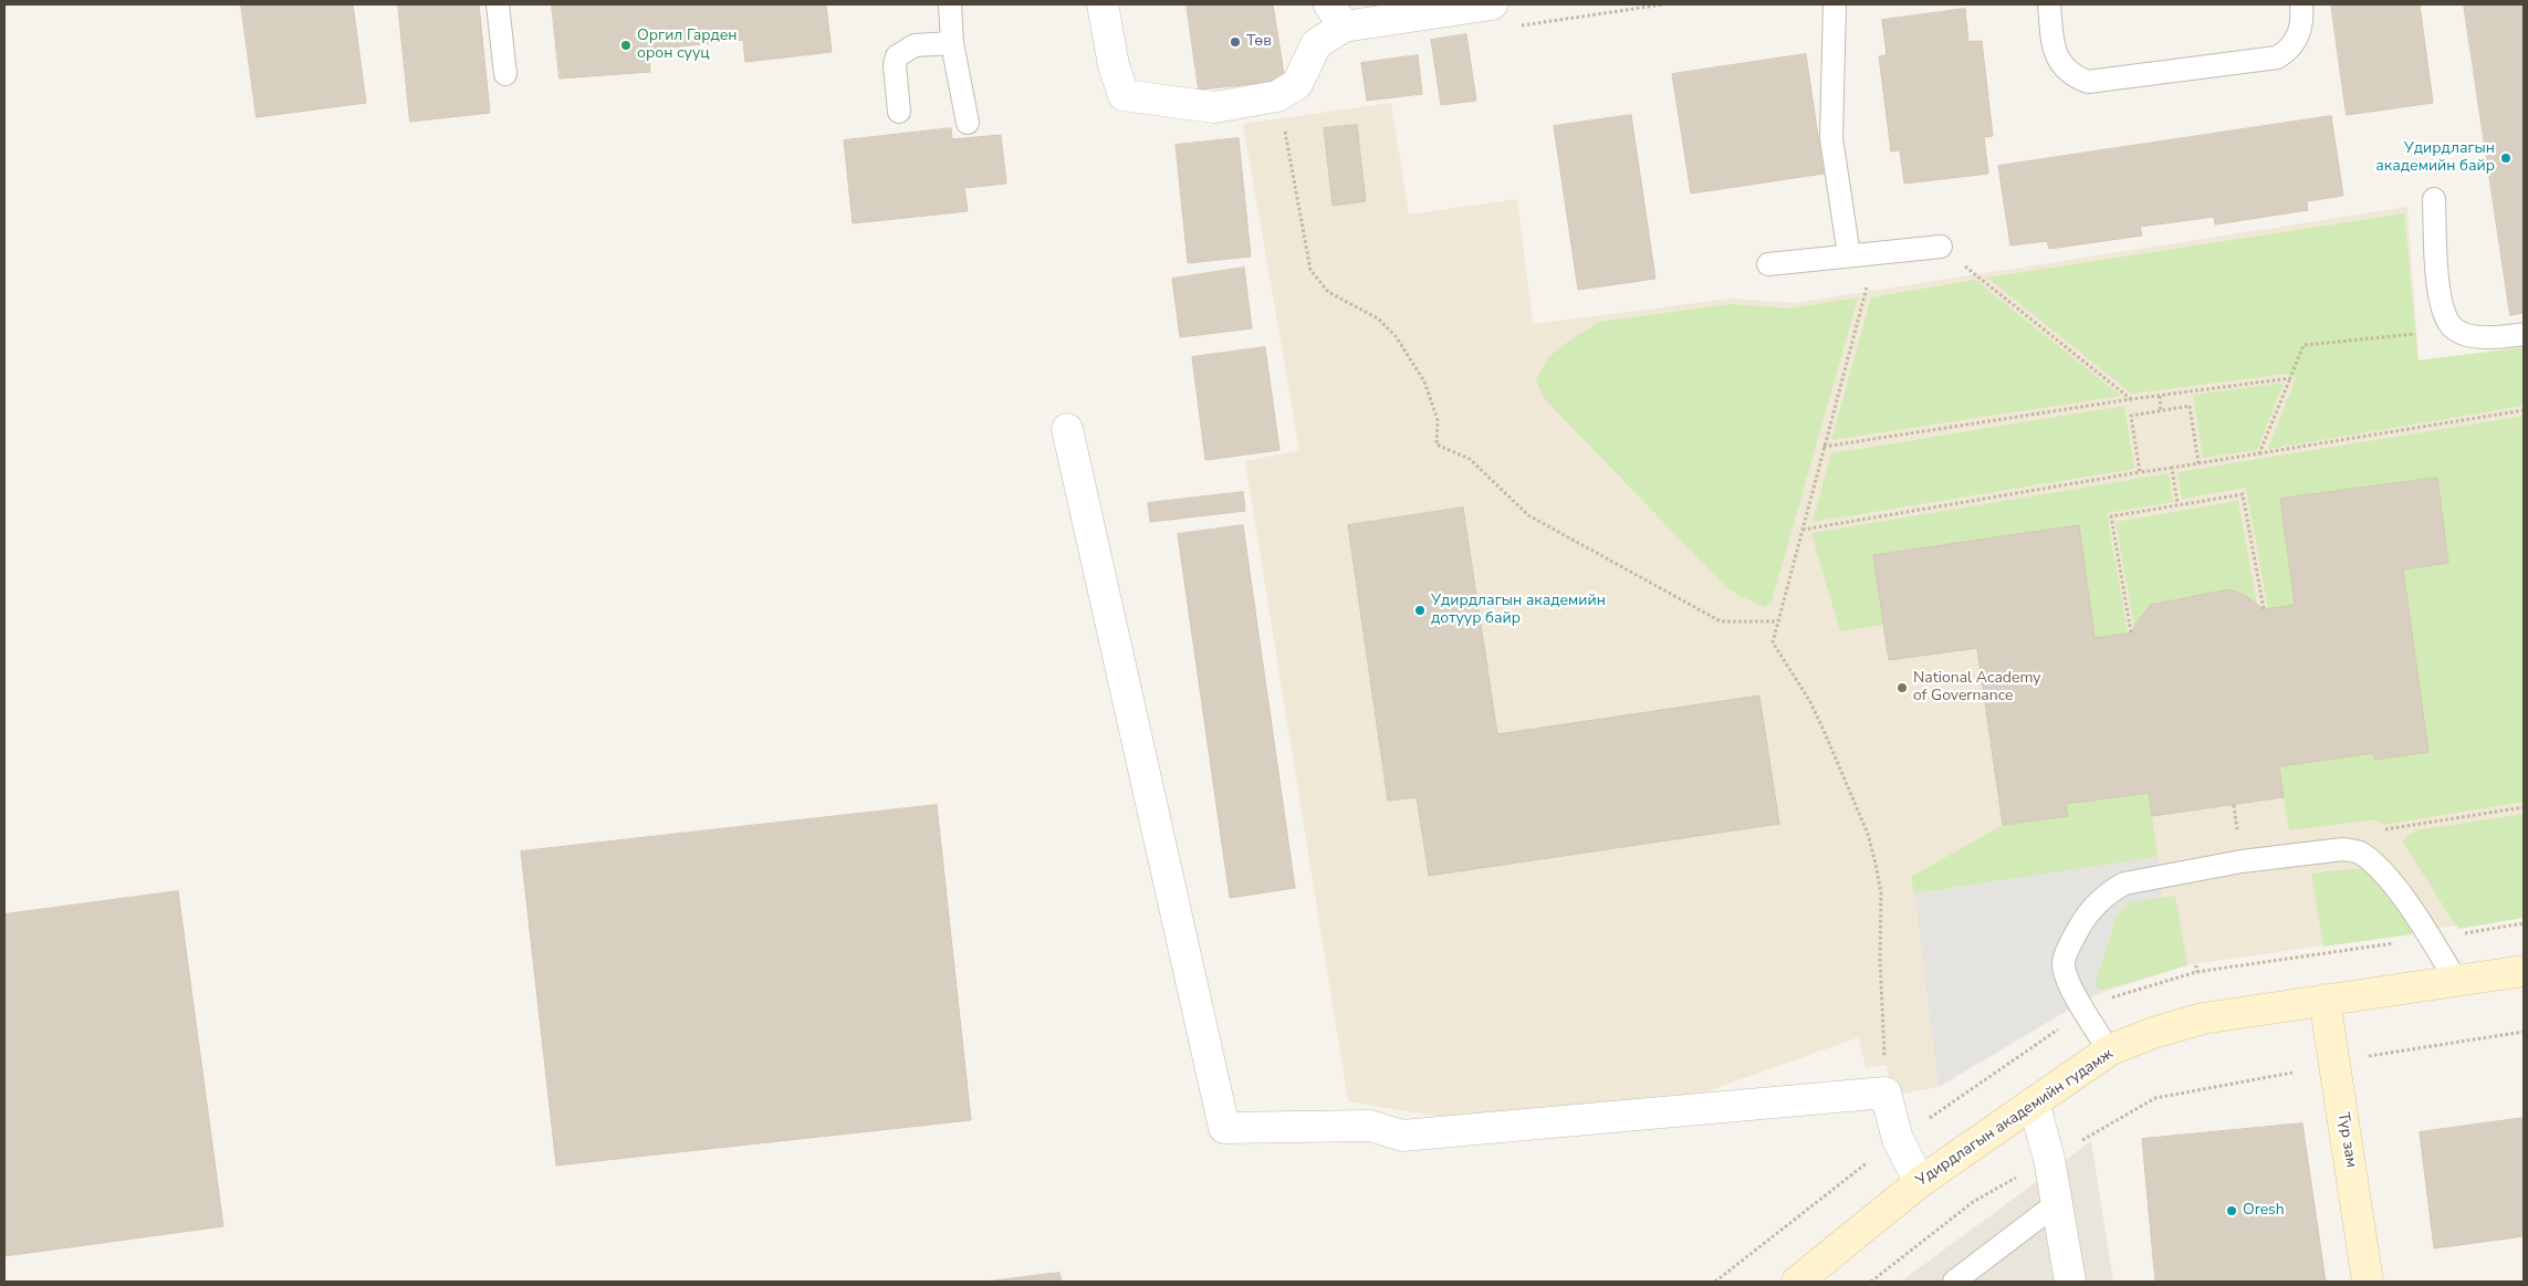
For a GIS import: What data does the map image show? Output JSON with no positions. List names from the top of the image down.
{
  "streets": {
    "main road": ["Удирдлагын академийн гудамж", "Түр зам"]
  },
  "crossings": [
    ["Удирдлагын академийн гудамж", "Түр зам"]
  ],
  "places": [
    "Төв",
    "Оргил Гарден орон сууц",
    "Удирдлагын академийн байр",
    "Удирдлагын академийн дотуур байр",
    "National Academy of Governance",
    "Oresh"
  ]
}
